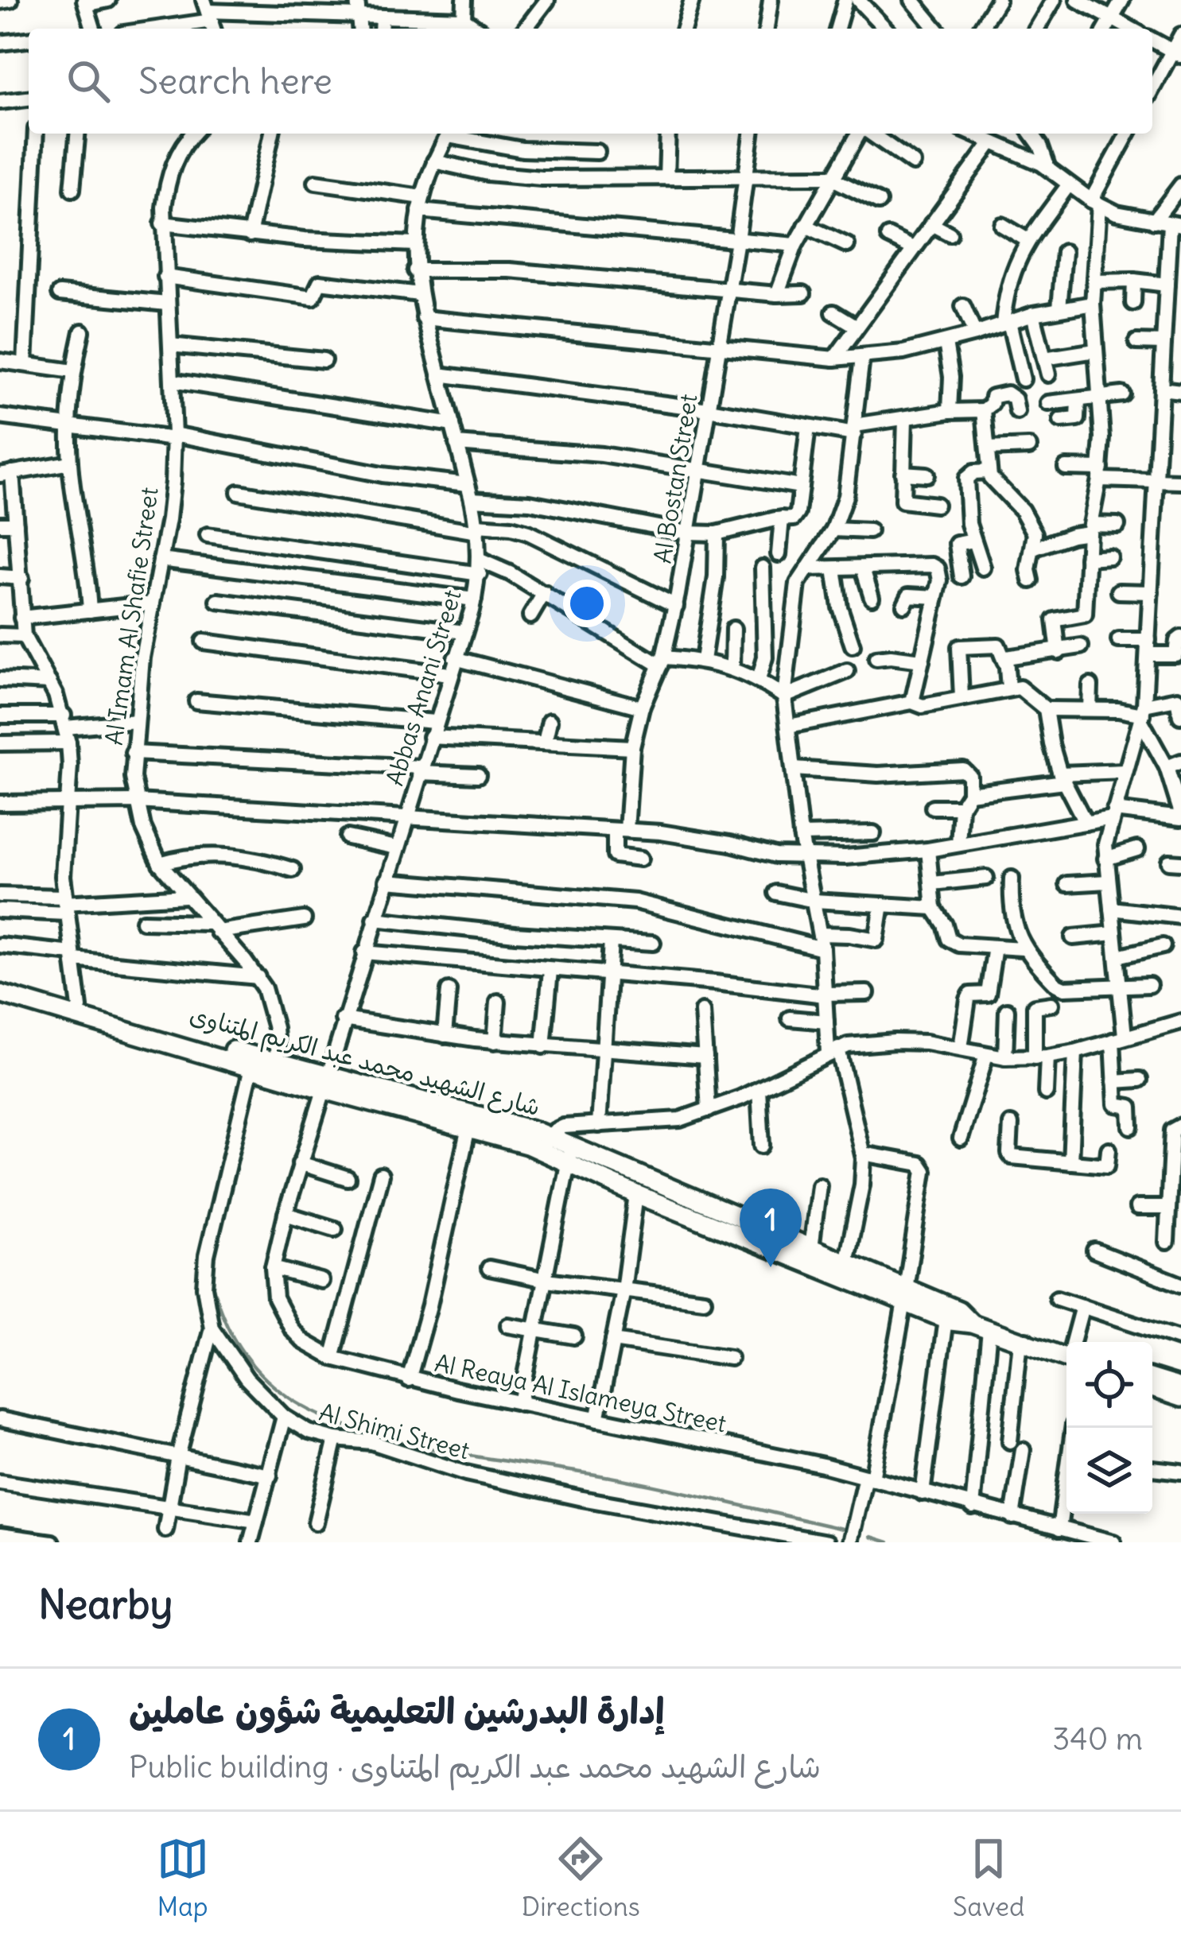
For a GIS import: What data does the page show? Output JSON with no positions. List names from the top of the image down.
{
  "streets": {
    "main road": ["شارع الشهيد محمد عبد الكريم المتناوى"],
    "street": [
      "Al Bostan Street",
      "Al Imam Al Shafie Street",
      "Abbas Anani Street",
      "Al Reaya Al Islameya Street",
      "Al Shimi Street"
    ]
  },
  "crossings": [
    ["Al Imam Al Shafie Street", "شارع الشهيد محمد عبد الكريم المتناوى"],
    ["Abbas Anani Street", "شارع الشهيد محمد عبد الكريم المتناوى"],
    ["Abbas Anani Street", "Al Reaya Al Islameya Street"],
    ["شارع الشهيد محمد عبد الكريم المتناوى", "Al Reaya Al Islameya Street"],
    ["شارع الشهيد محمد عبد الكريم المتناوى", "Al Shimi Street"]
  ],
  "page": {
    "search": "Search here",
    "pins": "1",
    "heading": "Nearby",
    "list": [
      {
        "mark": "1",
        "name": "إدارة البدرشين التعليمية شؤون عاملين",
        "note": "Public building · شارع الشهيد محمد عبد الكريم المتناوى",
        "value": "340 m"
      }
    ],
    "nav": ["Map", "Directions", "Saved"]
  }
}
